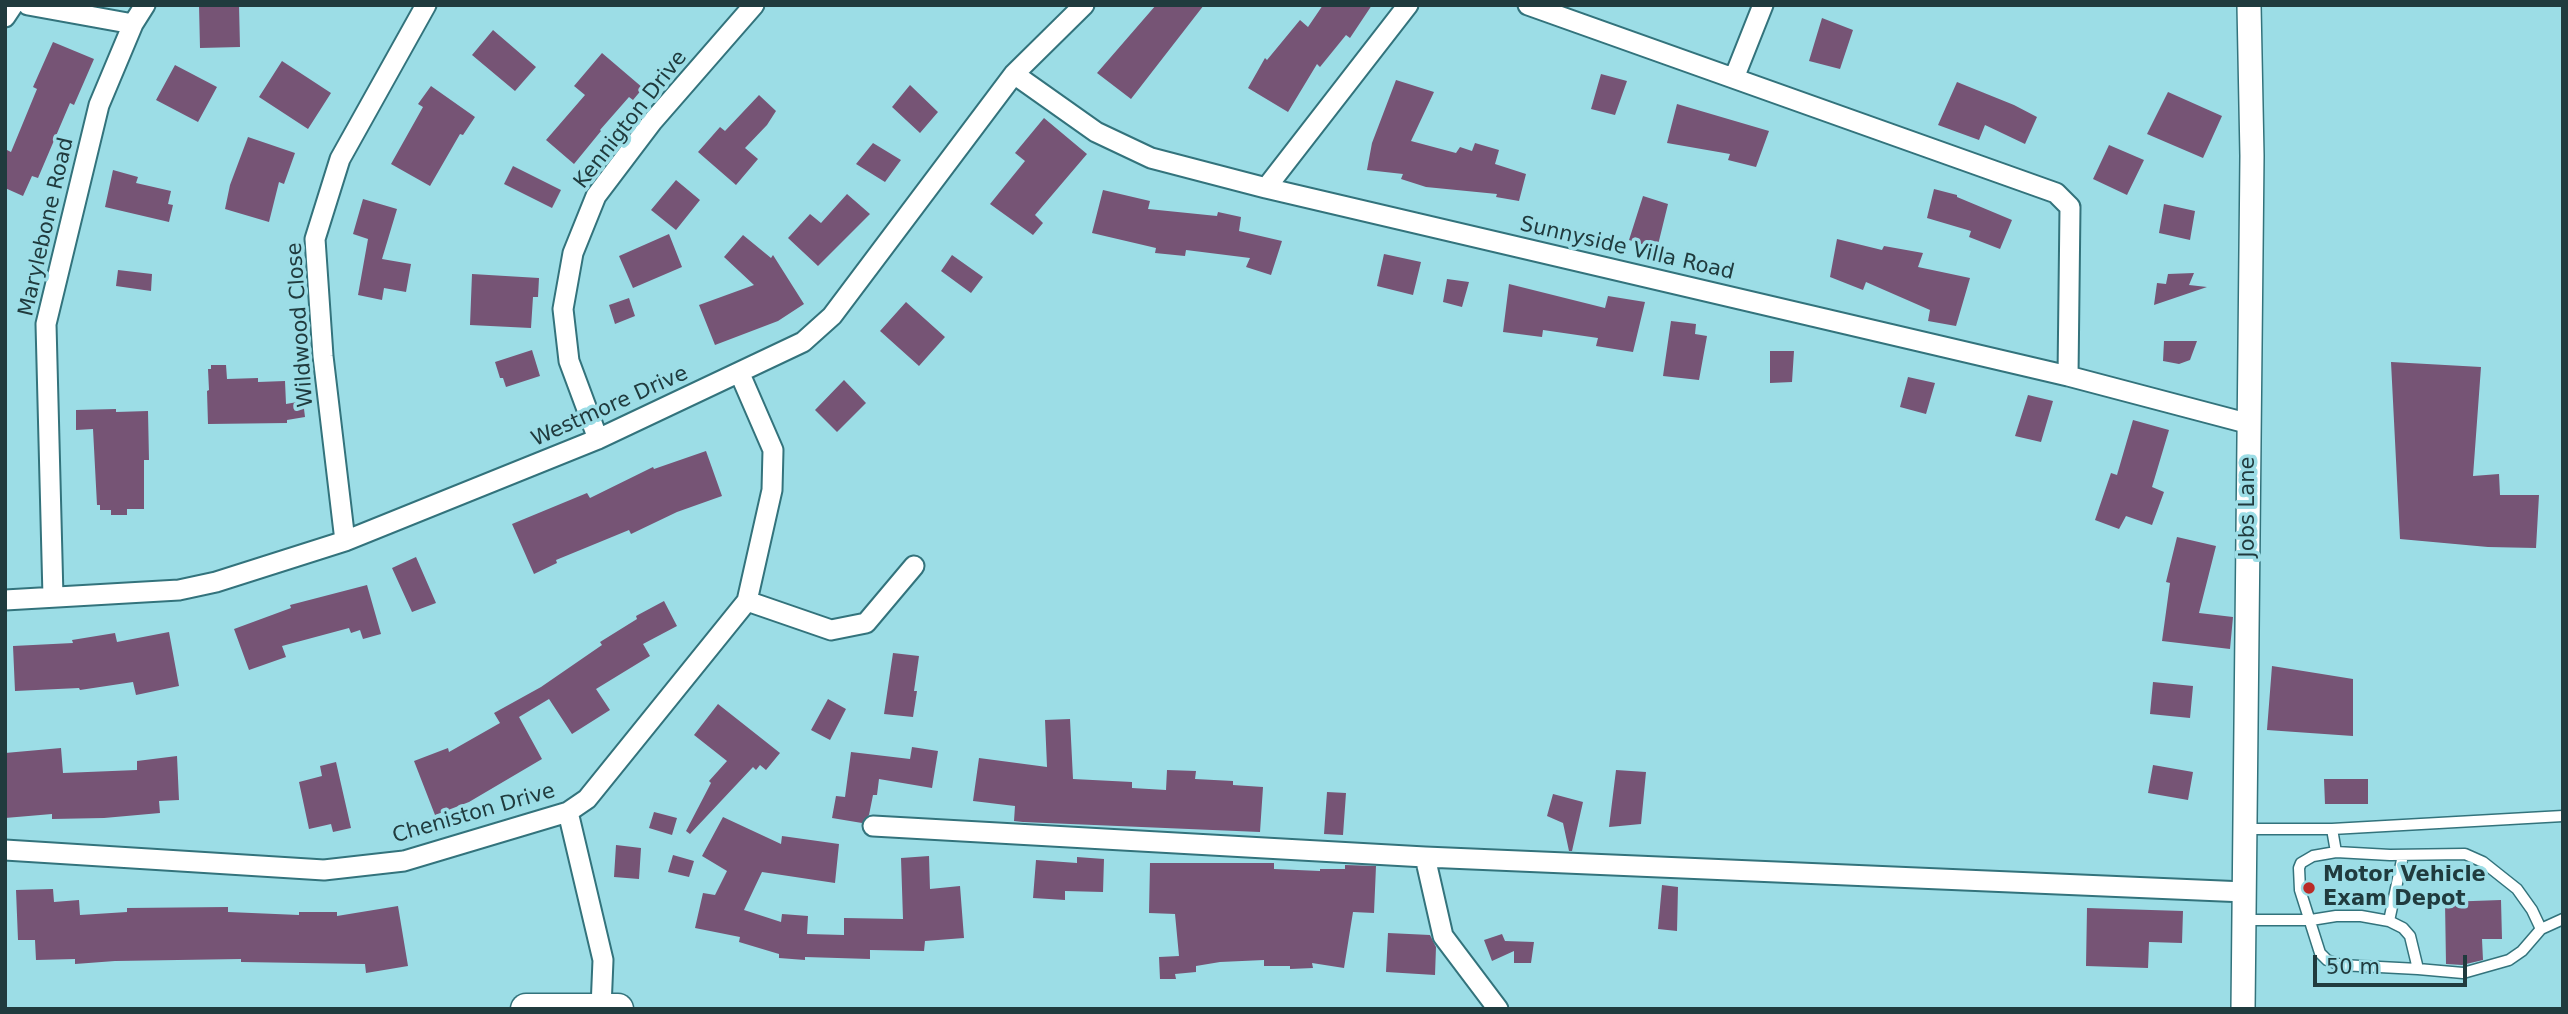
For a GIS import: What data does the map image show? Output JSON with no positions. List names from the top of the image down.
{
  "streets": {
    "street": [
      "Kennigton Drive",
      "Marylebone Road",
      "Sunnyside Villa Road",
      "Wildwood Close",
      "Westmore Drive",
      "Jobs Lane",
      "Cheniston Drive"
    ]
  },
  "crossings": [
    ["Kennigton Drive", "Westmore Drive"],
    ["Marylebone Road", "Westmore Drive"],
    ["Sunnyside Villa Road", "Westmore Drive"],
    ["Sunnyside Villa Road", "Jobs Lane"],
    ["Wildwood Close", "Westmore Drive"],
    ["Westmore Drive", "Cheniston Drive"]
  ],
  "places": ["Motor Vehicle Exam Depot"],
  "scale_bar": "50 m"
}
